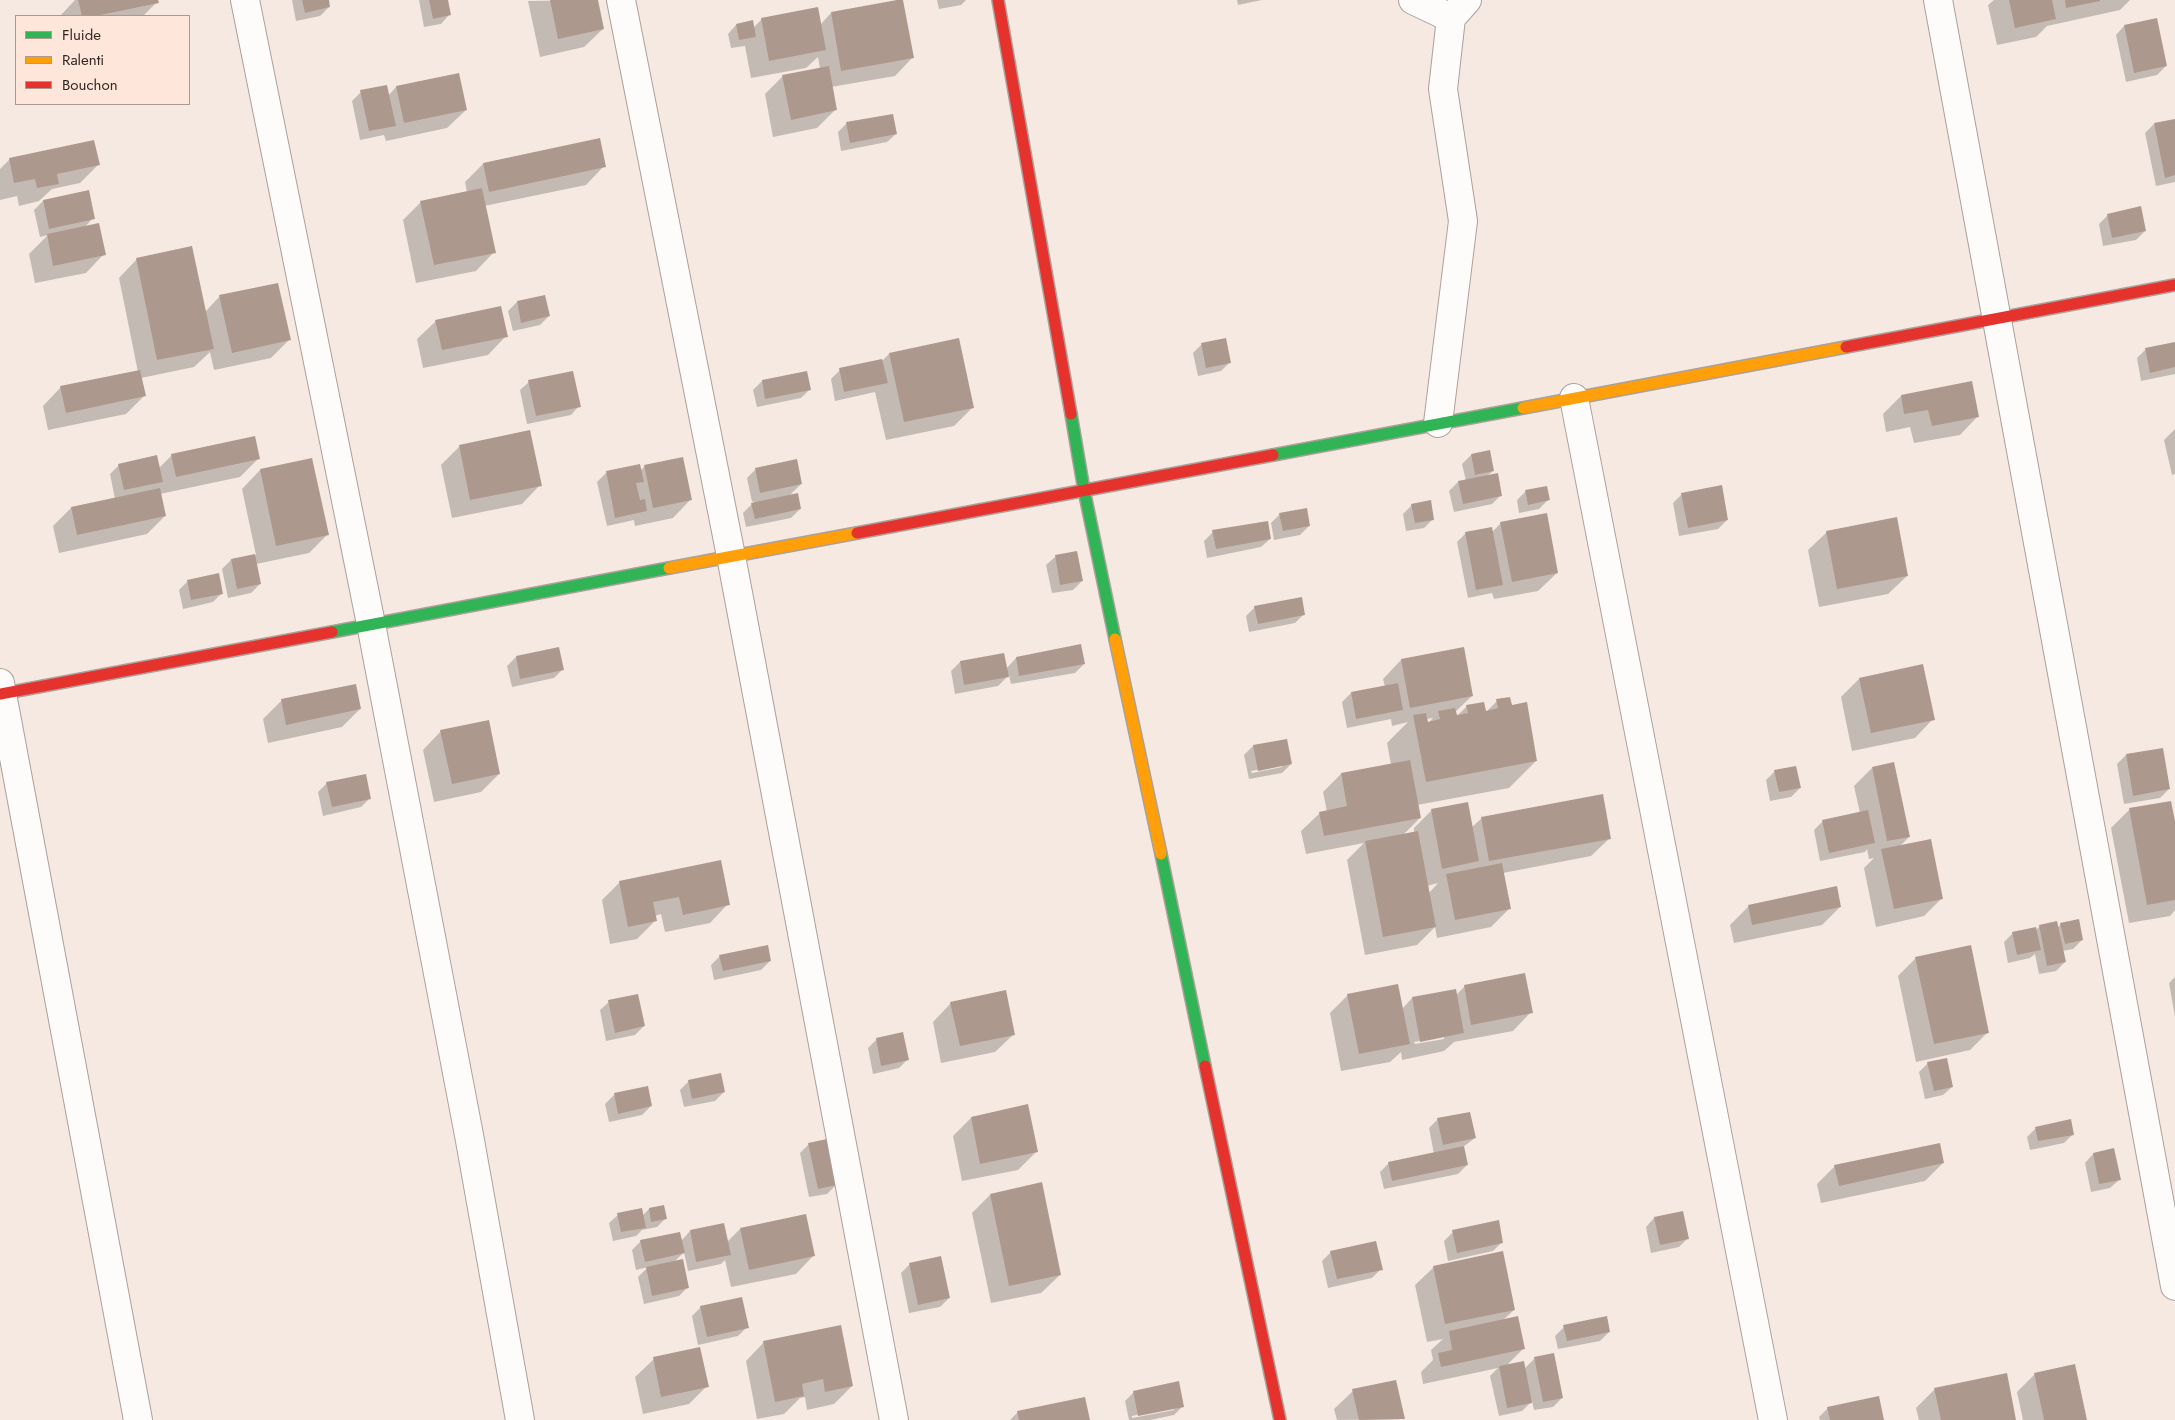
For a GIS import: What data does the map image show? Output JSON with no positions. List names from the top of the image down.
{
  "legend": ["Fluide", "Ralenti", "Bouchon"]
}
